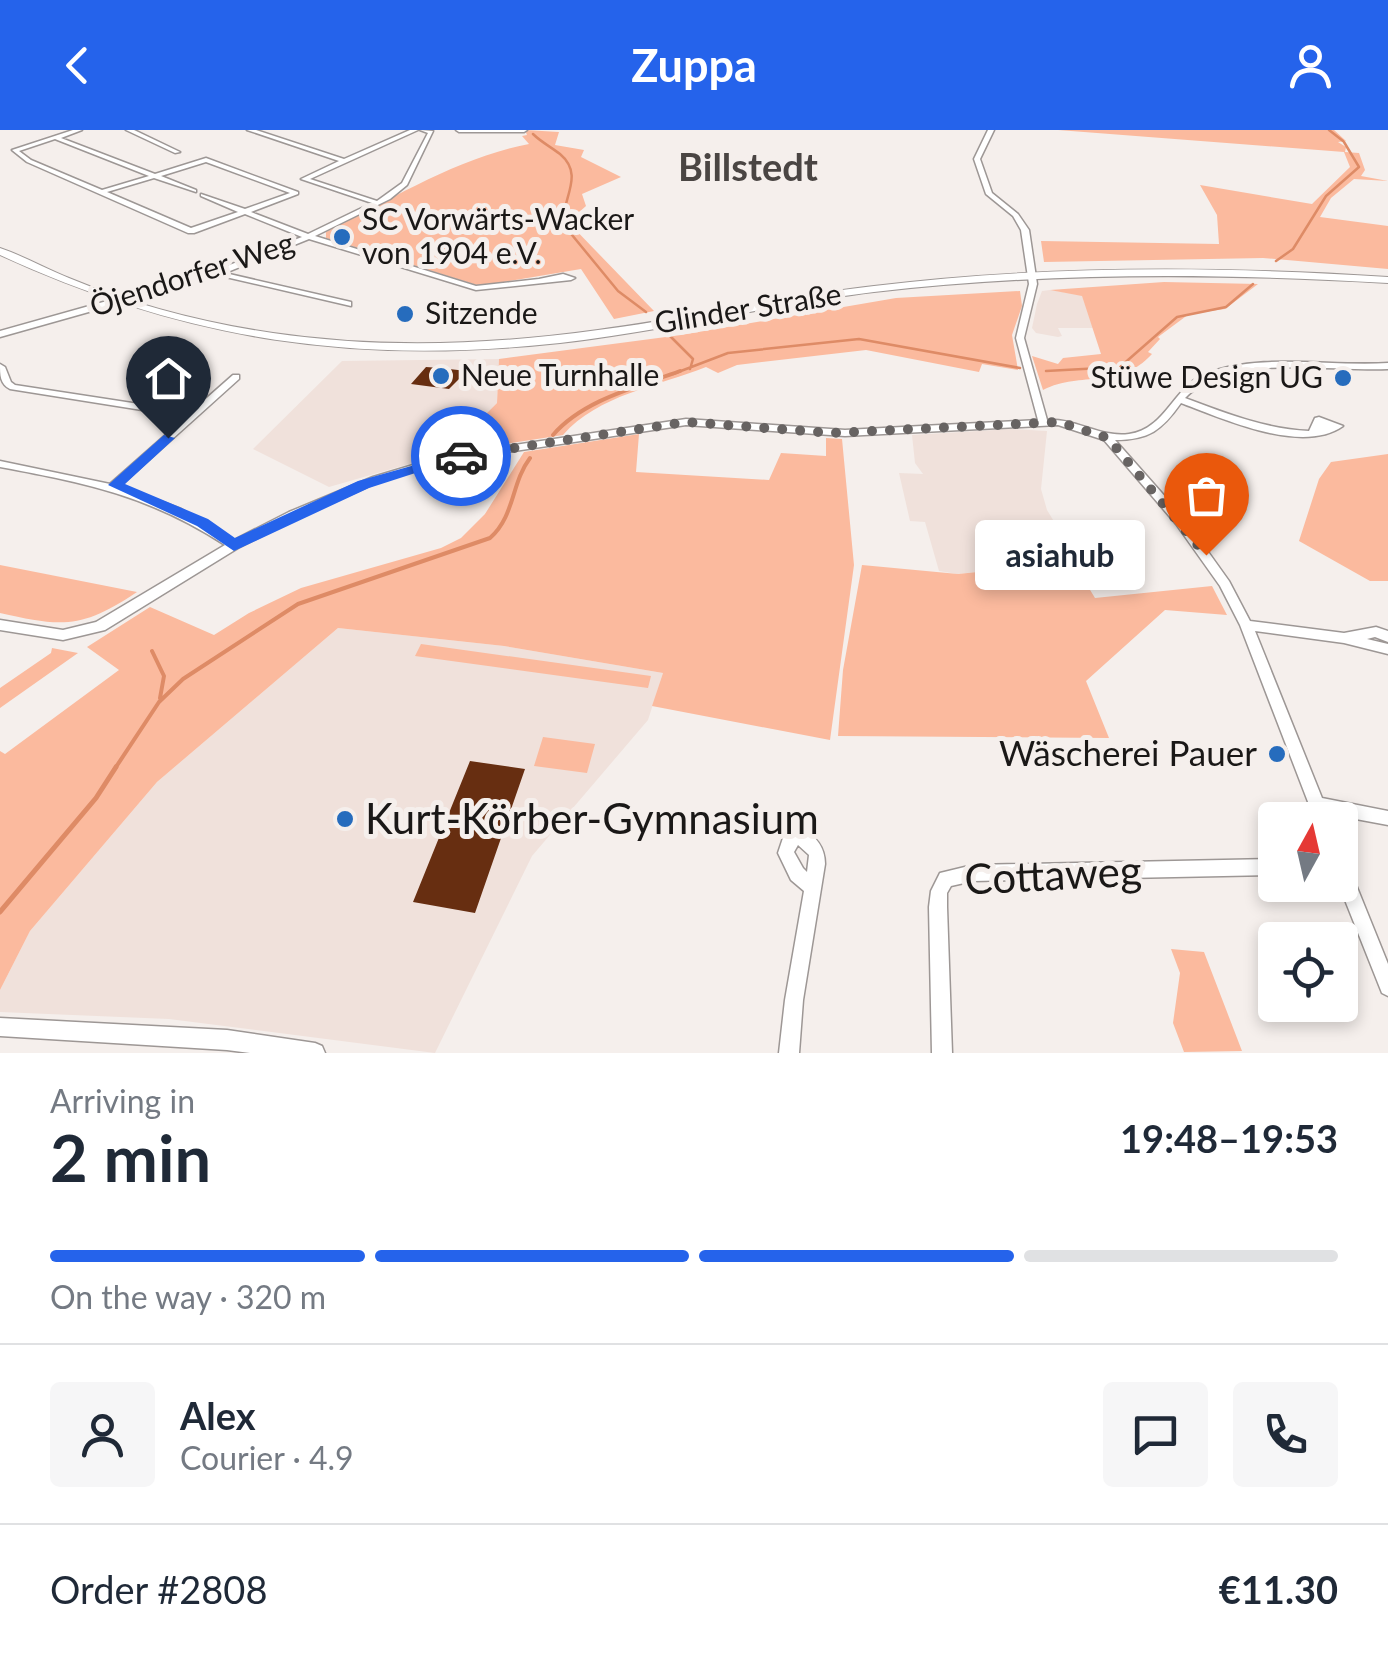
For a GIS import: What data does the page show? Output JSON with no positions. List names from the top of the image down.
{
  "streets": {
    "main road": ["Glinder Straße"],
    "street": ["Öjendorfer Weg", "Cottaweg"]
  },
  "crossings": [
    ["Öjendorfer Weg", "Glinder Straße"]
  ],
  "districts": ["Billstedt"],
  "places": [
    "SC Vorwärts-Wacker von 1904 e.V.",
    "Sitzende",
    "Neue Turnhalle",
    "Stüwe Design UG",
    "asiahub",
    "Wäscherei Pauer",
    "Kurt-Körber-Gymnasium"
  ],
  "north": "top",
  "page": {
    "header": "Zuppa",
    "bubble": "asiahub",
    "heading": ["2 min", "Arriving in", "19:48–19:53"],
    "panel": [
      "Alex",
      "Courier · 4.9",
      "Order #2808",
      "€11.30"
    ],
    "bar": "On the way · 320 m"
  }
}
